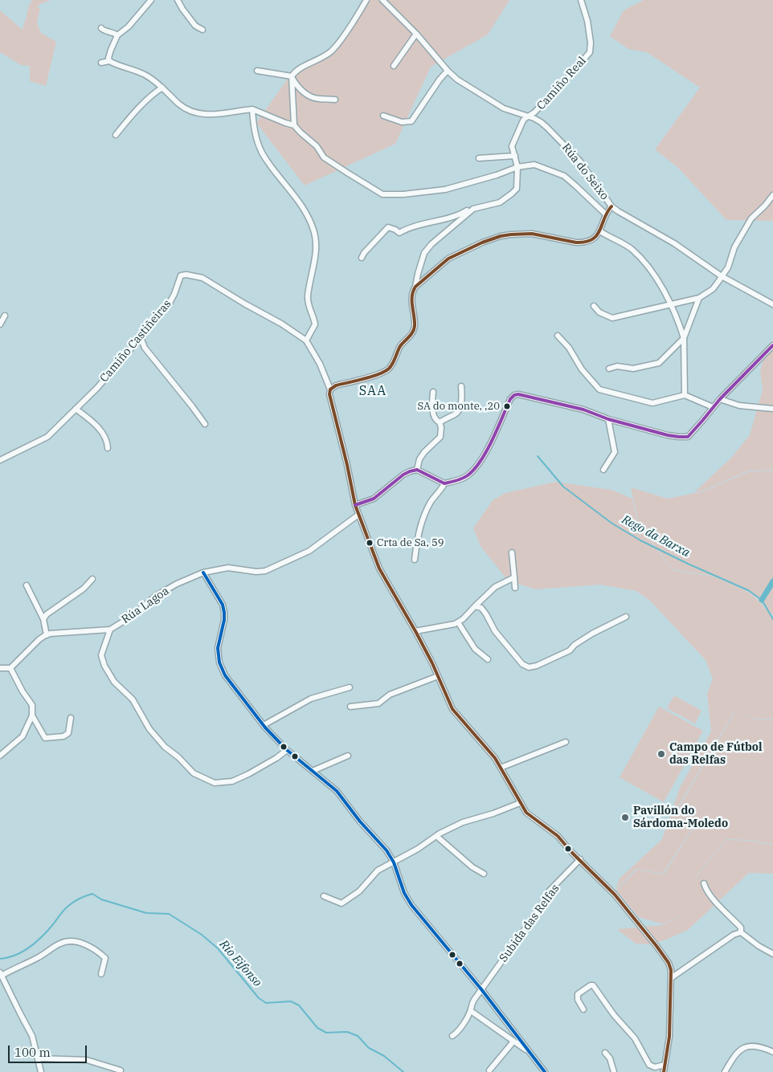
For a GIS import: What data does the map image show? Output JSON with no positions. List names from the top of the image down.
{
  "streets": {
    "street": [
      "Camiño Real",
      "Rúa do Seixo",
      "Camiño Castiñeiras",
      "Rúa Lagoa",
      "Subida das Relfas"
    ]
  },
  "crossings": [
    ["Camiño Real", "Rúa do Seixo"],
    ["Camiño Castiñeiras", "Rúa Lagoa"],
    ["Camiño Castiñeiras", "Subida das Relfas"]
  ],
  "districts": ["SAA"],
  "water": ["Rego da Barxa", "Río Eifonso"],
  "places": [
    "SA do monte, ,20",
    "Crta de Sa, 59",
    "Campo de Fútbol das Relfas",
    "Pavillón do Sárdoma-Moledo"
  ],
  "scale_bar": "100 m"
}
